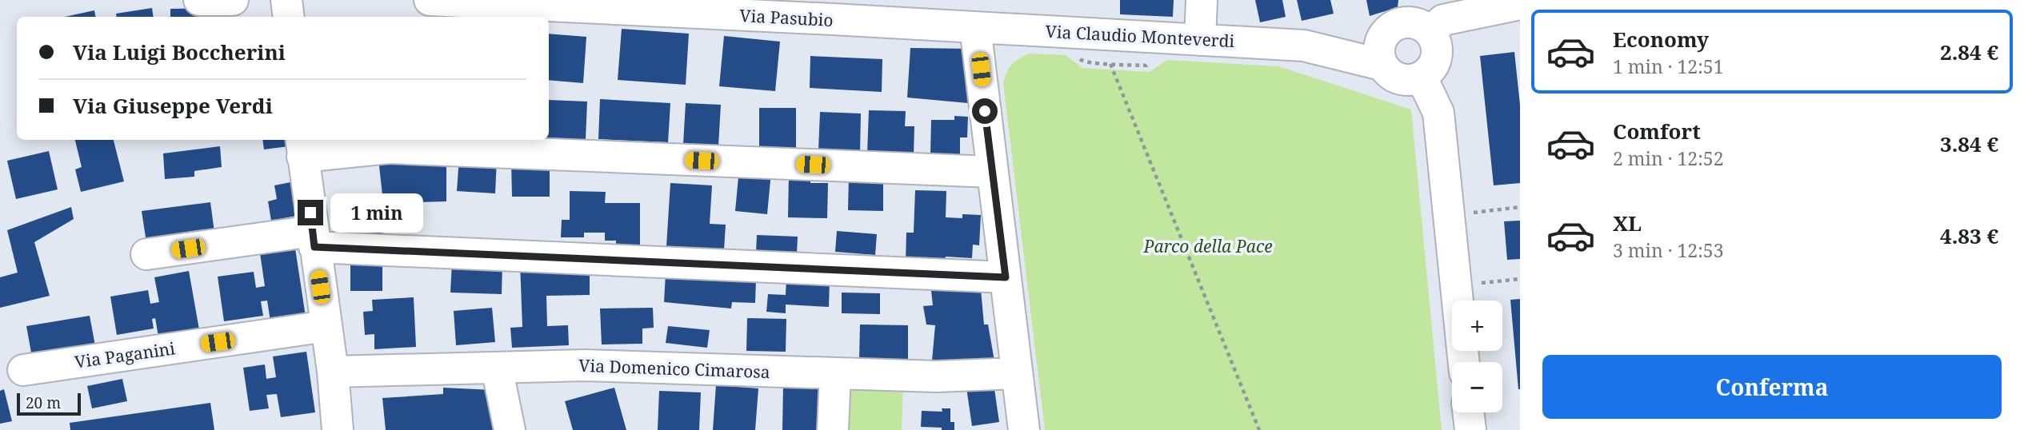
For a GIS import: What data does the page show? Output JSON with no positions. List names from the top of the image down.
{
  "streets": {
    "street": [
      "Via Pasubio",
      "Via Claudio Monteverdi",
      "Via Paganini",
      "Via Domenico Cimarosa"
    ]
  },
  "crossings": [
    ["Via Pasubio", "Via Claudio Monteverdi"]
  ],
  "parks": ["Parco della Pace"],
  "scale_bar": "20 m",
  "page": {
    "list": [
      {
        "name": "Economy",
        "note": "1 min · 12:51",
        "value": "2.84 €"
      },
      {
        "name": "Comfort",
        "note": "2 min · 12:52",
        "value": "3.84 €"
      },
      {
        "name": "XL",
        "note": "3 min · 12:53",
        "value": "4.83 €"
      }
    ],
    "banner": ["Via Luigi Boccherini", "Via Giuseppe Verdi"],
    "bubble": "1 min",
    "map_buttons": ["+", "−"],
    "buttons": "Conferma",
    "scale": "20 m"
  }
}
